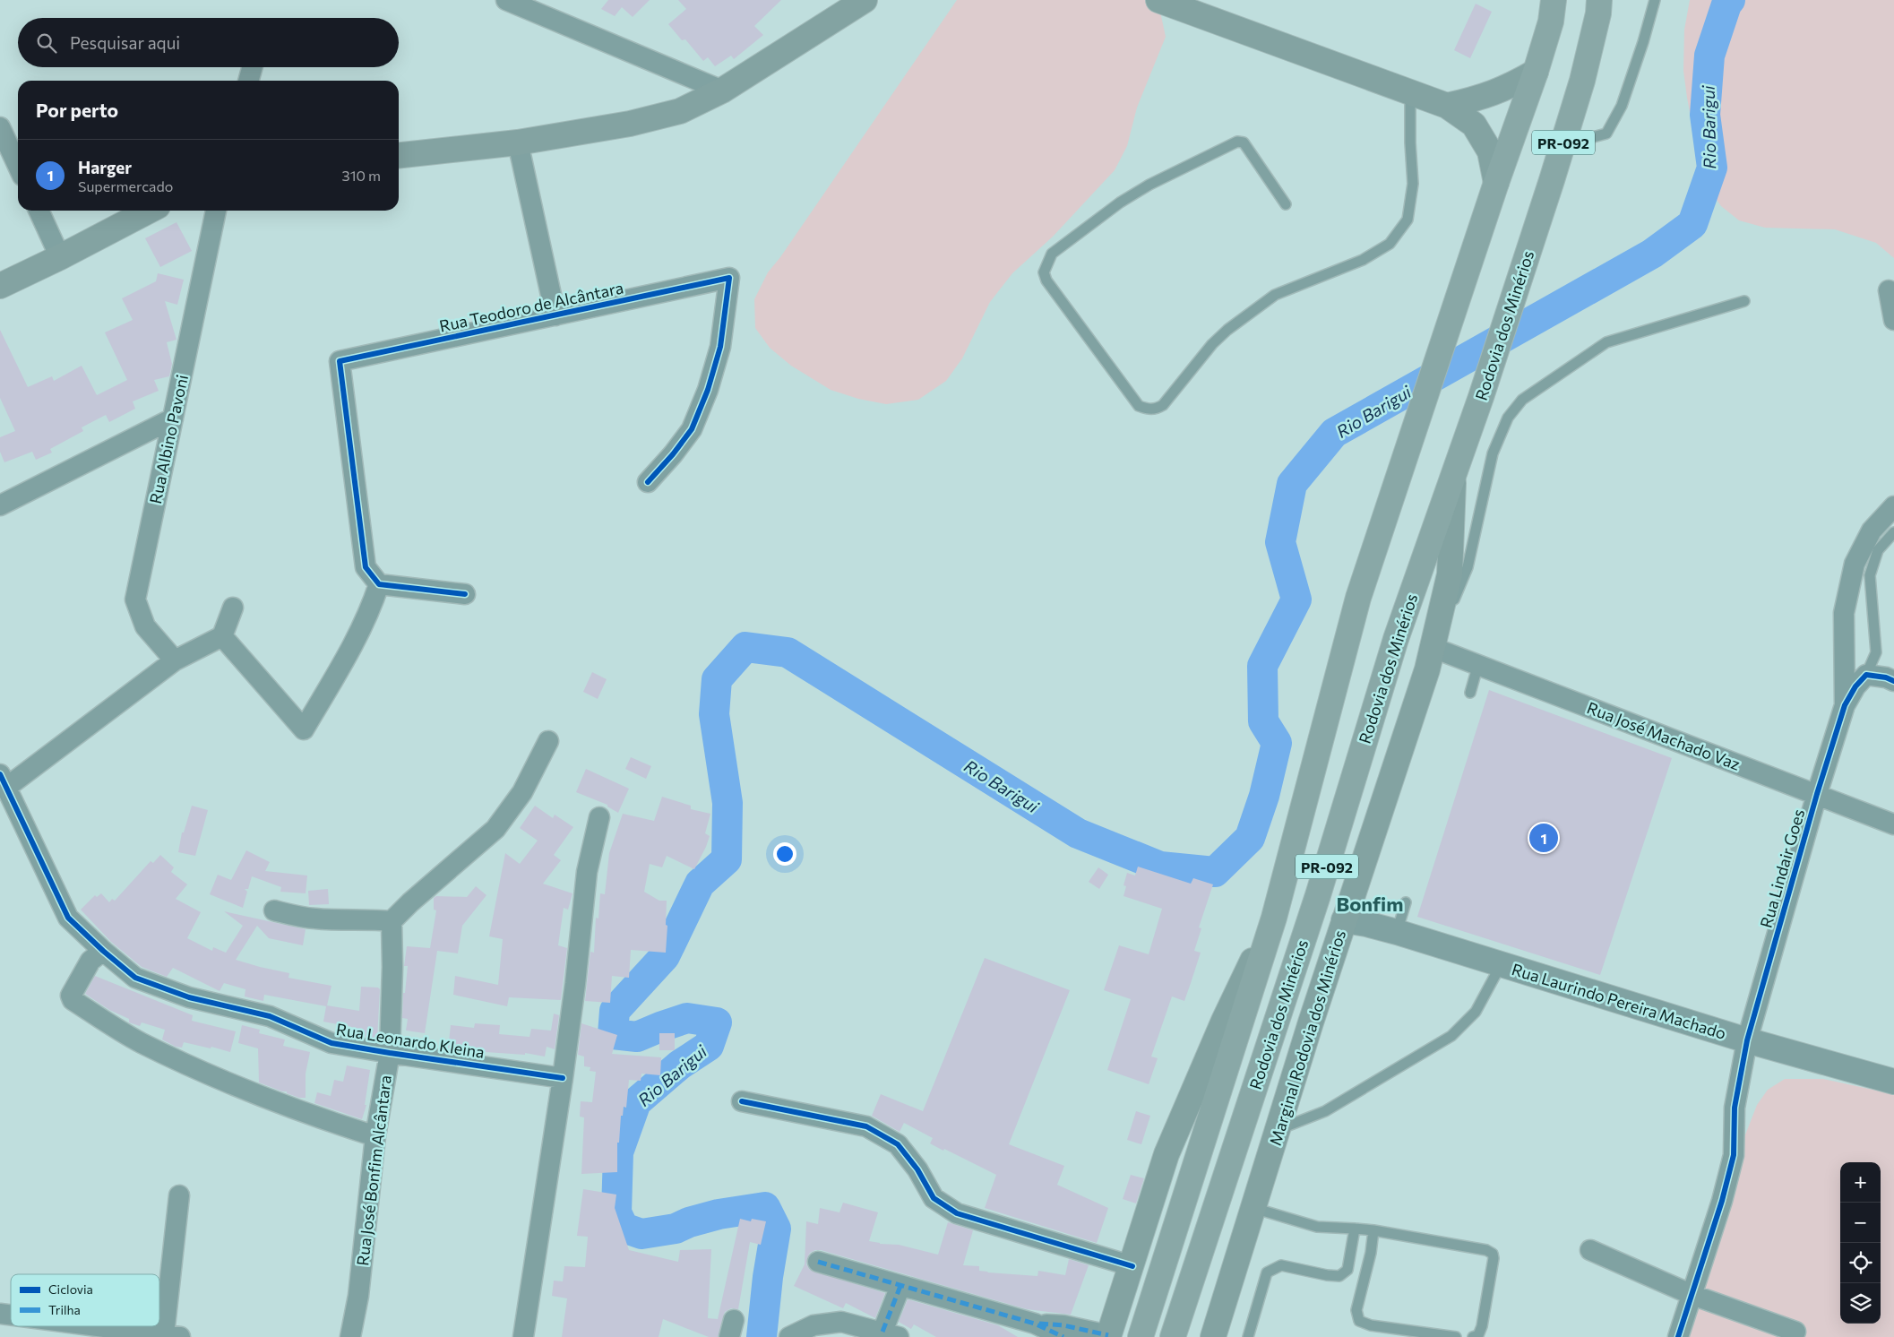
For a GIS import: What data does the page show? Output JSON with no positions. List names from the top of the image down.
{
  "streets": {
    "main road": ["PR-092", "Rodovia dos Minérios", "Marginal Rodovia dos Minérios"],
    "street": [
      "Rua Teodoro de Alcântara",
      "Rua Albino Pavoni",
      "Rua José Machado Vaz",
      "Rua Lindair Goes",
      "Rua Laurindo Pereira Machado",
      "Rua Leonardo Kleina",
      "Rua José Bonfim Alcântara"
    ]
  },
  "crossings": [
    ["Rodovia dos Minérios", "Marginal Rodovia dos Minérios"],
    ["Rua José Machado Vaz", "Rua Lindair Goes"],
    ["Rua José Machado Vaz", "Marginal Rodovia dos Minérios"],
    ["Rua Lindair Goes", "Rua Laurindo Pereira Machado"],
    ["Rua Laurindo Pereira Machado", "Marginal Rodovia dos Minérios"],
    ["Rua Leonardo Kleina", "Rua José Bonfim Alcântara"]
  ],
  "districts": ["Bonfim"],
  "water": ["Rio Barigui"],
  "legend": ["Ciclovia", "Trilha"],
  "page": {
    "search": "Pesquisar aqui",
    "heading": "Por perto",
    "list": [
      {
        "mark": "1",
        "name": "Harger",
        "note": "Supermercado",
        "value": "310 m"
      }
    ],
    "pins": "1",
    "map_buttons": ["+", "−"]
  }
}
